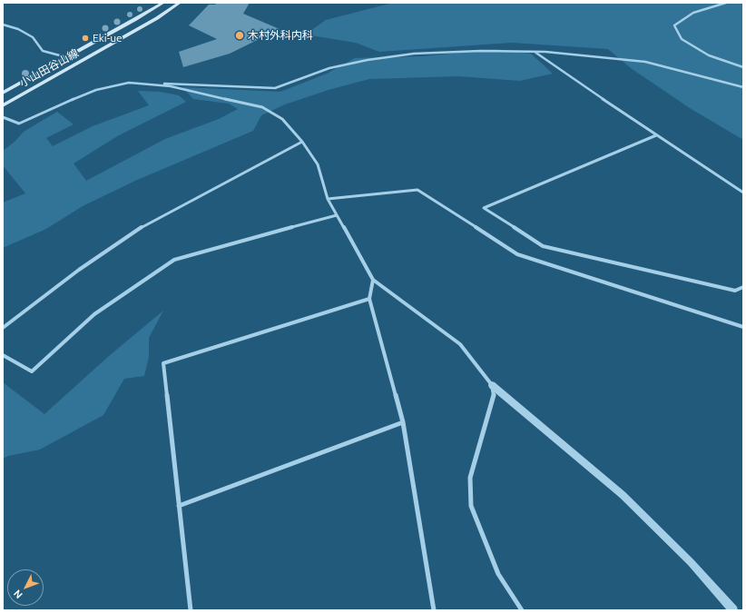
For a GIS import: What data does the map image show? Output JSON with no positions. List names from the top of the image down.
{
  "streets": {
    "main road": ["小山田谷山線"]
  },
  "places": ["木村外科内科", "Eki-ue"],
  "north": "bottom left"
}
